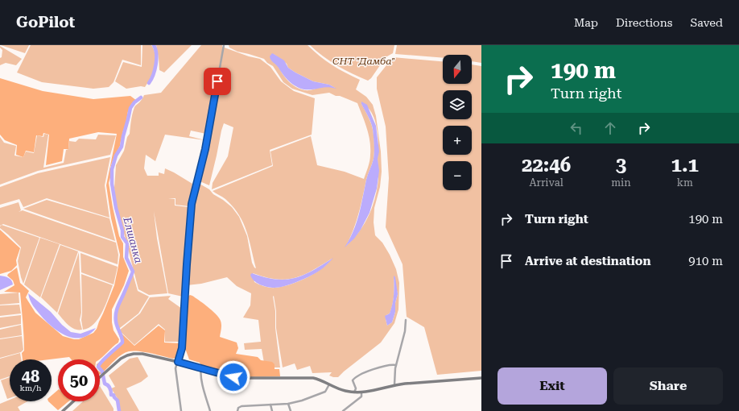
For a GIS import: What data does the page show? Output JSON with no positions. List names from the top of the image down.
{
  "water": ["Елшанка"],
  "parks": ["СНТ \"Дамба\""],
  "north": "bottom",
  "page": {
    "header": "GoPilot",
    "nav": ["Map", "Directions", "Saved"],
    "turn": ["190 m", "Turn right"],
    "map_buttons": ["+", "−"],
    "eta": [
      "22:46",
      "Arrival",
      "3",
      "min",
      "1.1",
      "km"
    ],
    "list": [
      {
        "name": "Turn right",
        "value": "190 m"
      },
      {
        "name": "Arrive at destination",
        "value": "910 m"
      }
    ],
    "speed": "48 km/h",
    "limit": "50",
    "buttons": ["Exit", "Share"]
  }
}
